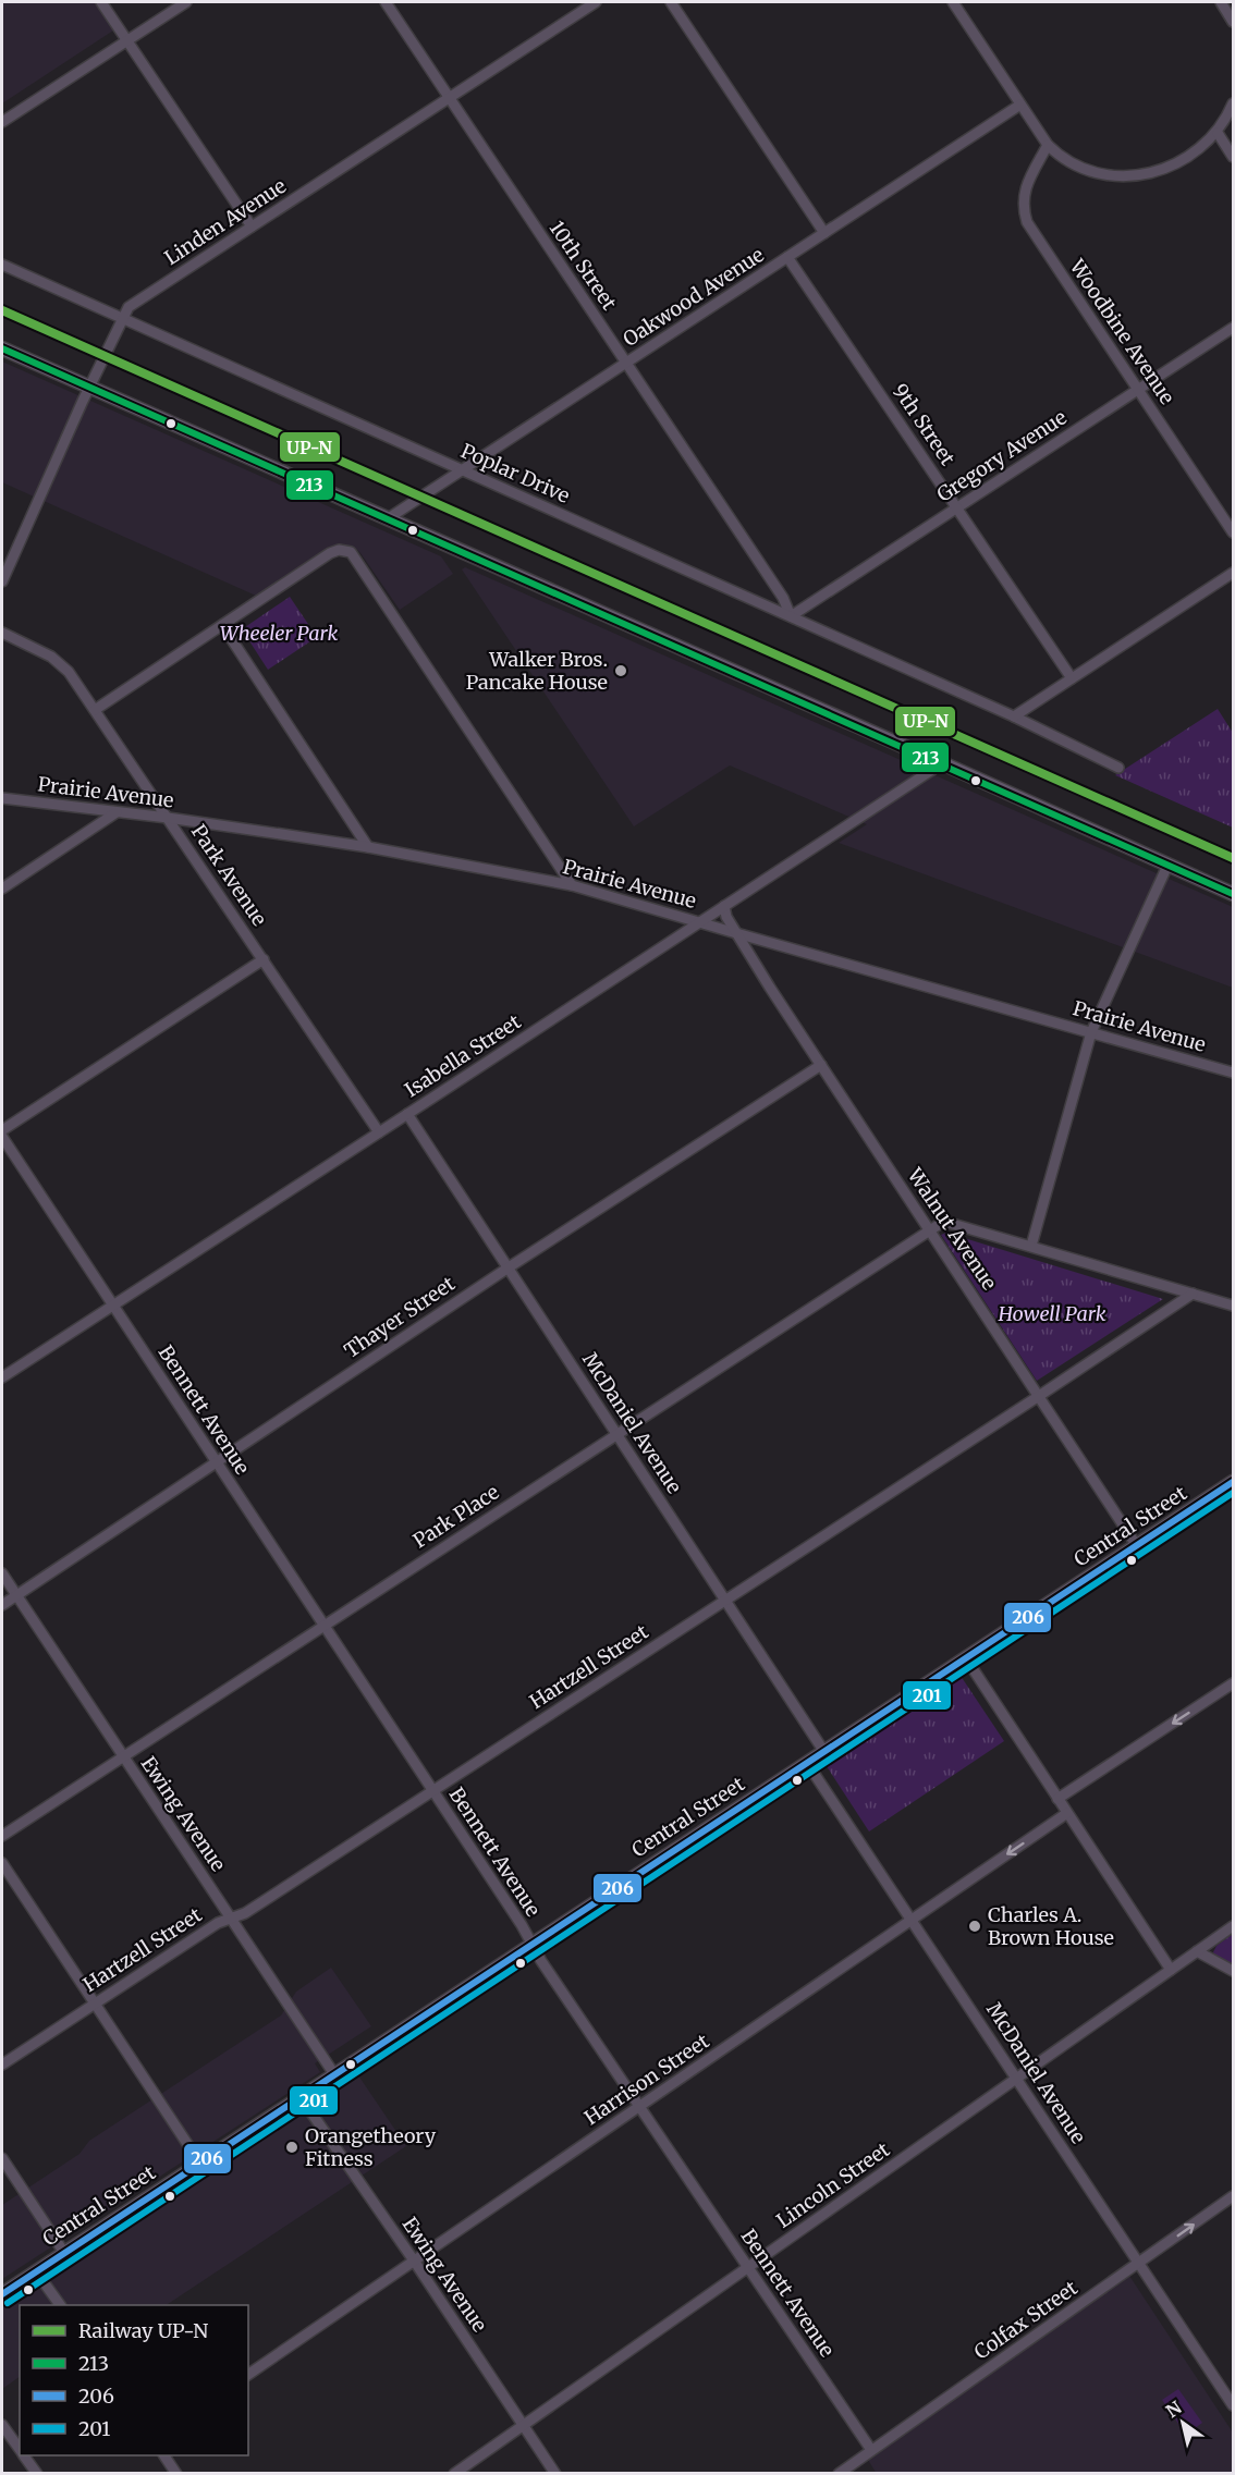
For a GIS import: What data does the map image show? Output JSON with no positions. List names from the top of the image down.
{
  "streets": {
    "main road": ["Central Street"],
    "street": [
      "Linden Avenue",
      "10th Street",
      "Oakwood Avenue",
      "Woodbine Avenue",
      "9th Street",
      "Gregory Avenue",
      "Poplar Drive",
      "Prairie Avenue",
      "Park Avenue",
      "Isabella Street",
      "Walnut Avenue",
      "Thayer Street",
      "Bennett Avenue",
      "McDaniel Avenue",
      "Park Place",
      "Hartzell Street",
      "Ewing Avenue",
      "Harrison Street",
      "Lincoln Street",
      "Colfax Street"
    ]
  },
  "crossings": [
    ["Linden Avenue", "10th Street"],
    ["Linden Avenue", "Poplar Drive"],
    ["10th Street", "Oakwood Avenue"],
    ["10th Street", "Gregory Avenue"],
    ["10th Street", "Poplar Drive"],
    ["Oakwood Avenue", "9th Street"],
    ["Oakwood Avenue", "Poplar Drive"],
    ["Woodbine Avenue", "Gregory Avenue"],
    ["9th Street", "Gregory Avenue"],
    ["Gregory Avenue", "Poplar Drive"],
    ["Prairie Avenue", "Park Avenue"],
    ["Prairie Avenue", "Isabella Street"],
    ["Prairie Avenue", "Walnut Avenue"],
    ["Park Avenue", "Isabella Street"],
    ["Isabella Street", "Walnut Avenue"],
    ["Isabella Street", "Bennett Avenue"],
    ["Isabella Street", "McDaniel Avenue"],
    ["Walnut Avenue", "Thayer Street"],
    ["Walnut Avenue", "Park Place"],
    ["Walnut Avenue", "Central Street"],
    ["Walnut Avenue", "Hartzell Street"],
    ["Thayer Street", "Bennett Avenue"],
    ["Thayer Street", "McDaniel Avenue"],
    ["Thayer Street", "Ewing Avenue"],
    ["Bennett Avenue", "Park Place"],
    ["Bennett Avenue", "Central Street"],
    ["Bennett Avenue", "Hartzell Street"],
    ["Bennett Avenue", "Harrison Street"],
    ["Bennett Avenue", "Lincoln Street"],
    ["Bennett Avenue", "Colfax Street"],
    ["McDaniel Avenue", "Park Place"],
    ["McDaniel Avenue", "Central Street"],
    ["McDaniel Avenue", "Hartzell Street"],
    ["McDaniel Avenue", "Harrison Street"],
    ["McDaniel Avenue", "Lincoln Street"],
    ["McDaniel Avenue", "Colfax Street"],
    ["Park Place", "Ewing Avenue"],
    ["Central Street", "Ewing Avenue"],
    ["Hartzell Street", "Ewing Avenue"],
    ["Ewing Avenue", "Harrison Street"],
    ["Ewing Avenue", "Lincoln Street"]
  ],
  "parks": ["Wheeler Park", "Howell Park"],
  "places": ["Walker Bros. Pancake House", "Charles A. Brown House", "Orangetheory Fitness"],
  "lines": [
    "rail line UP-N",
    "transit line 213",
    "transit line 206",
    "transit line 201"
  ],
  "legend": [
    "Railway UP-N",
    "213",
    "206",
    "201"
  ],
  "north": "top left"
}
